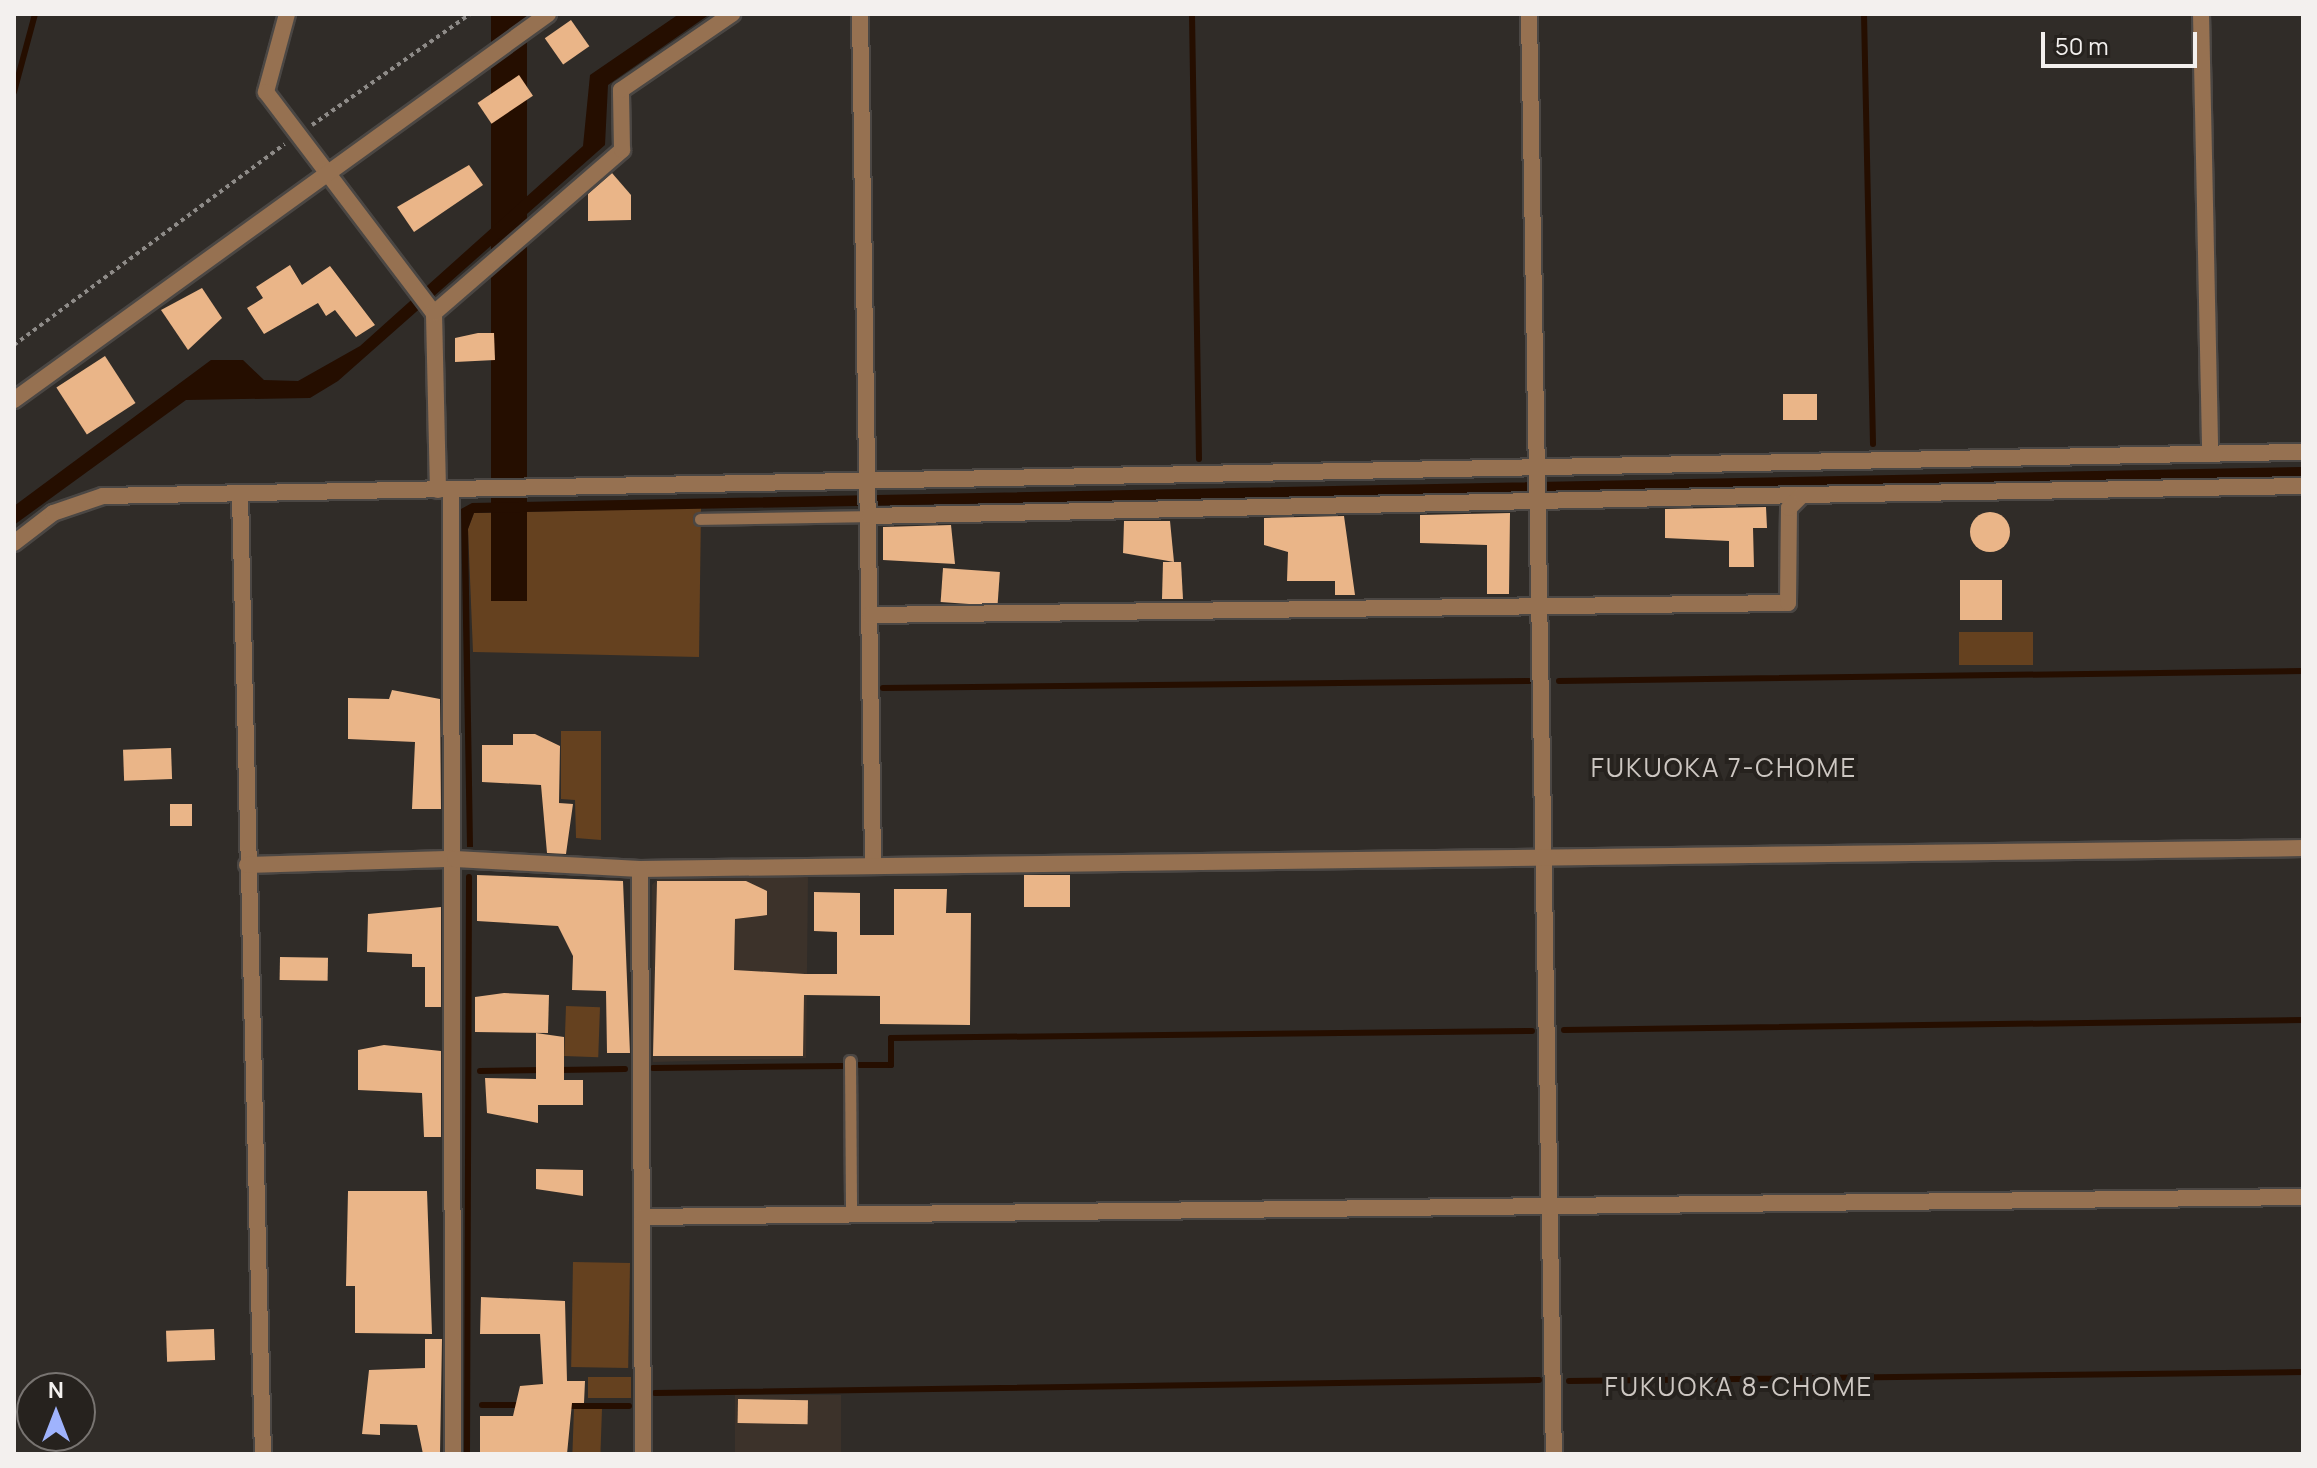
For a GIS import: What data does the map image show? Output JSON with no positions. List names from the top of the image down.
{
  "districts": ["FUKUOKA 7-CHOME", "FUKUOKA 8-CHOME"],
  "scale_bar": "50 m",
  "north": "top"
}
